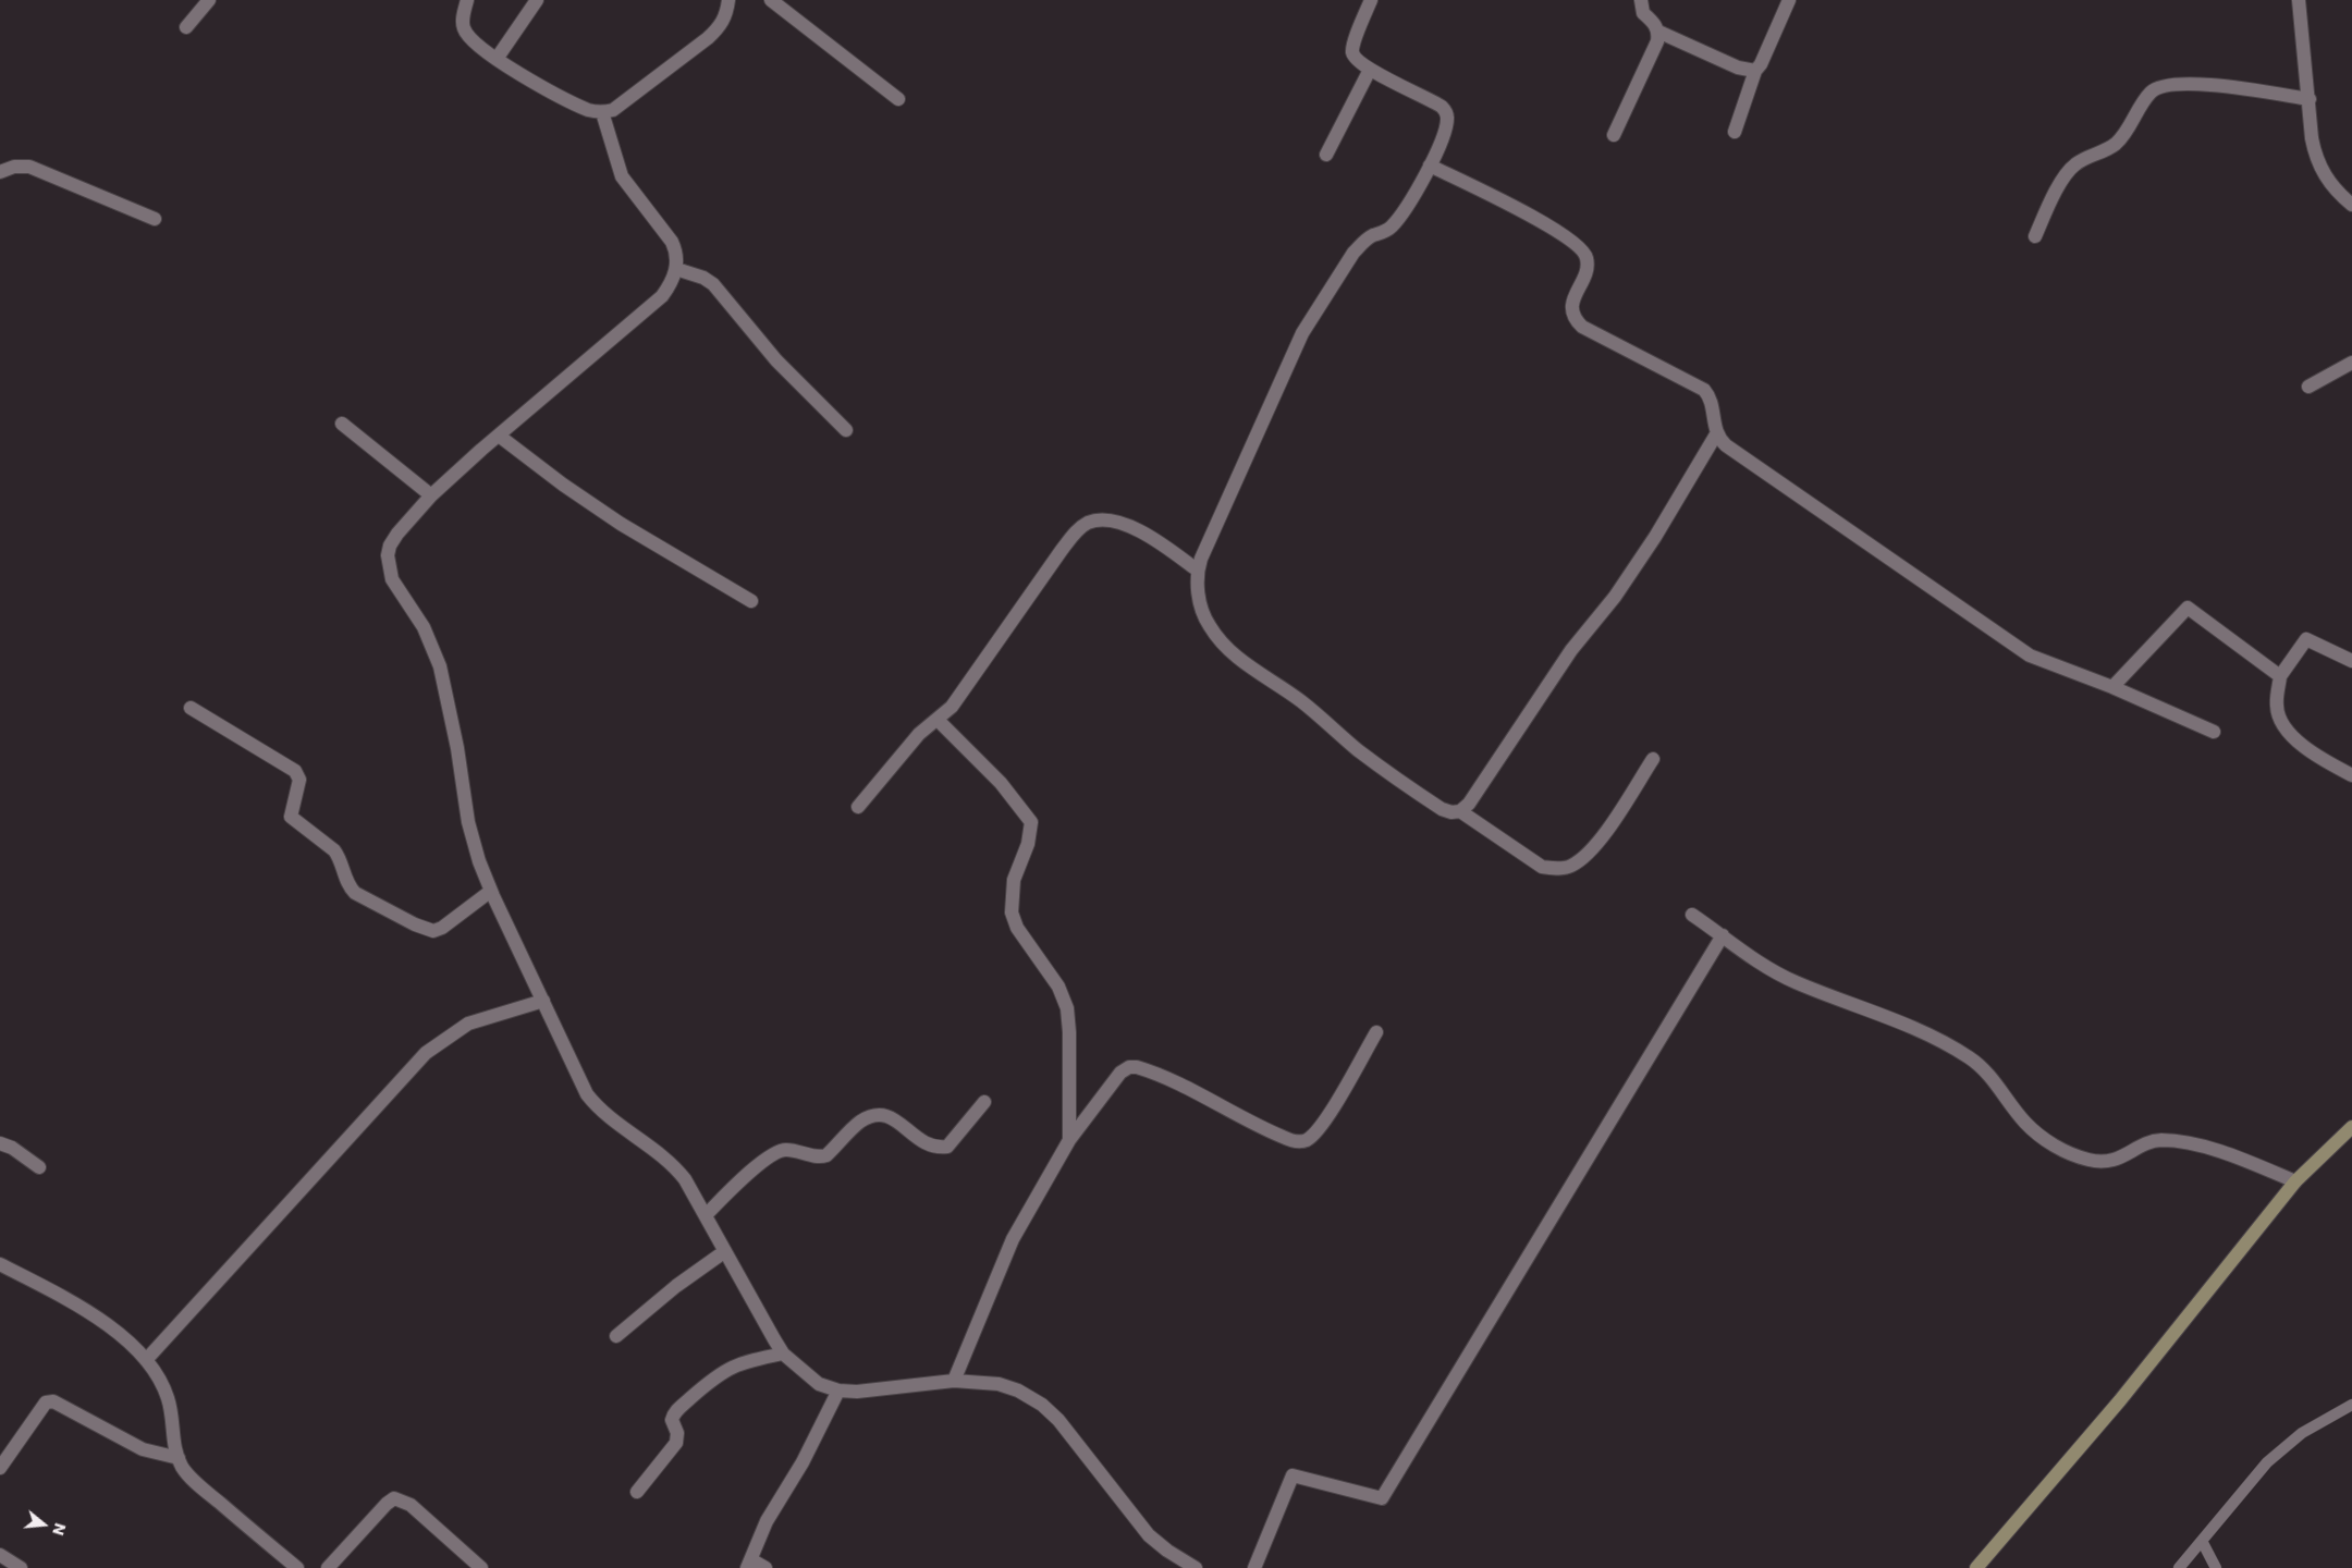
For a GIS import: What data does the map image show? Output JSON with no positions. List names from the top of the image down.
{
  "north": "right"
}
